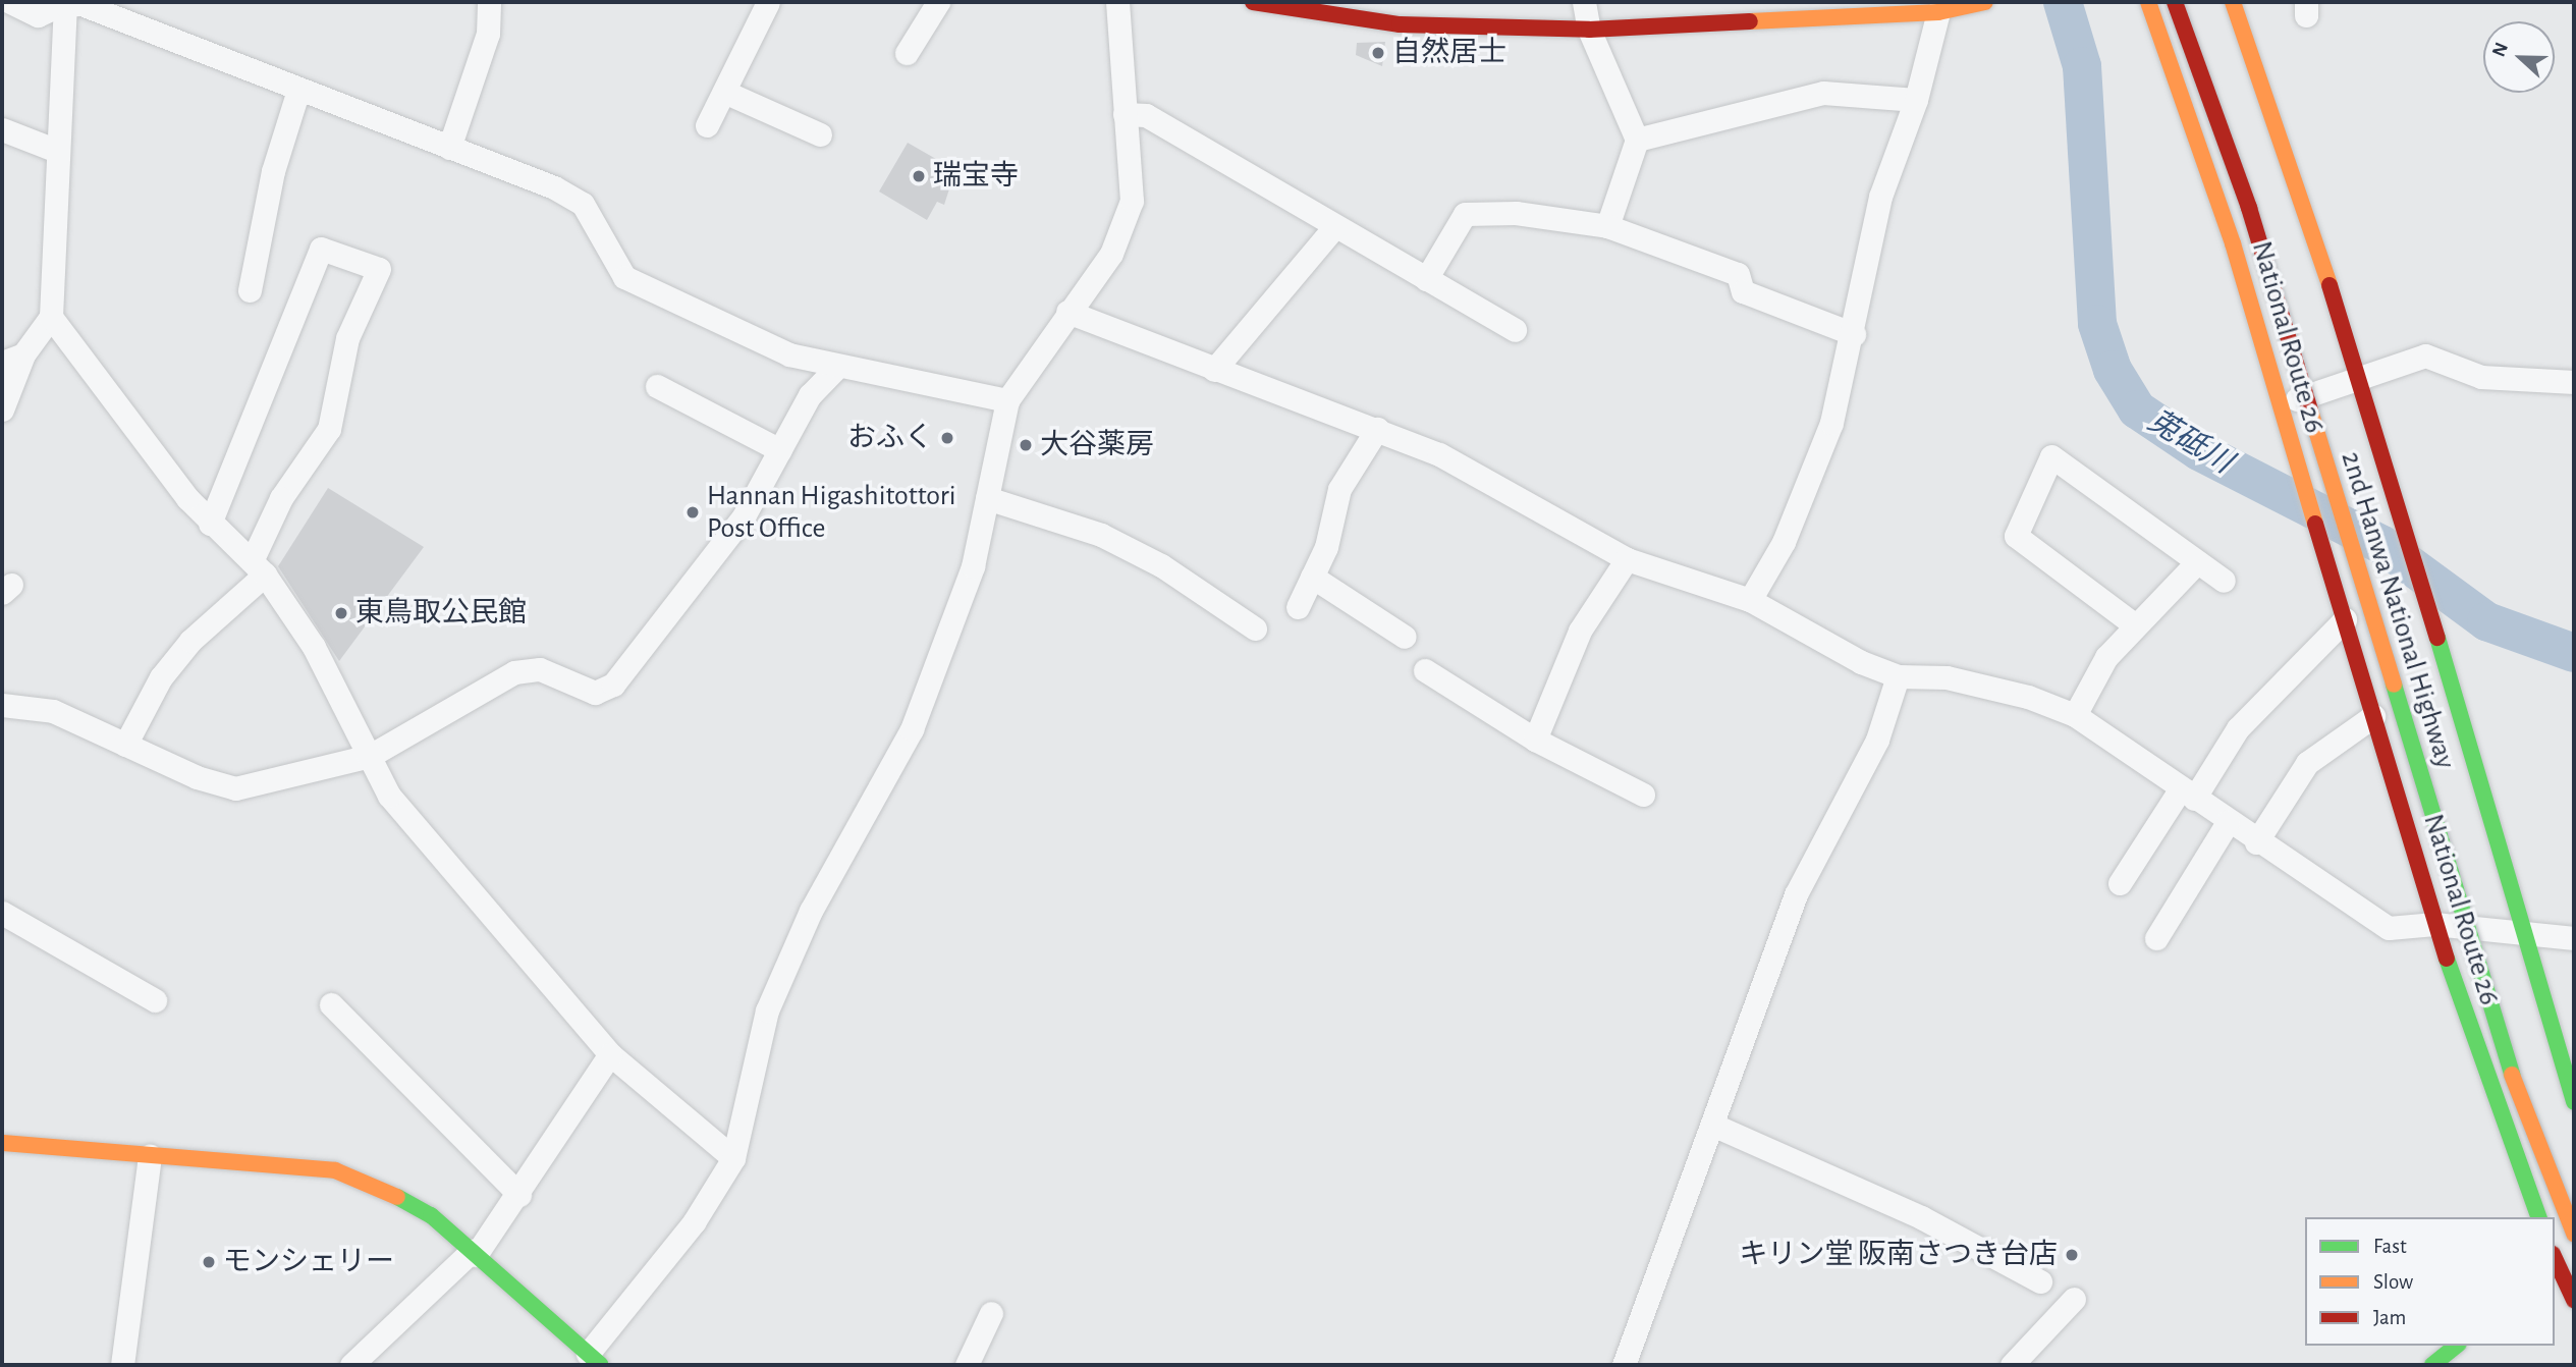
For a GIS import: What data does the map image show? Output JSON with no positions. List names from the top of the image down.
{
  "streets": {
    "main road": ["National Route 26", "2nd Hanwa National Highway"]
  },
  "water": ["莵砥川"],
  "places": [
    "自然居士",
    "瑞宝寺",
    "おふく",
    "大谷薬房",
    "Hannan Higashitottori Post Office",
    "東鳥取公民館",
    "キリン堂 阪南さつき台店",
    "モンシェリー"
  ],
  "legend": ["Fast", "Slow", "Jam"],
  "north": "left"
}
